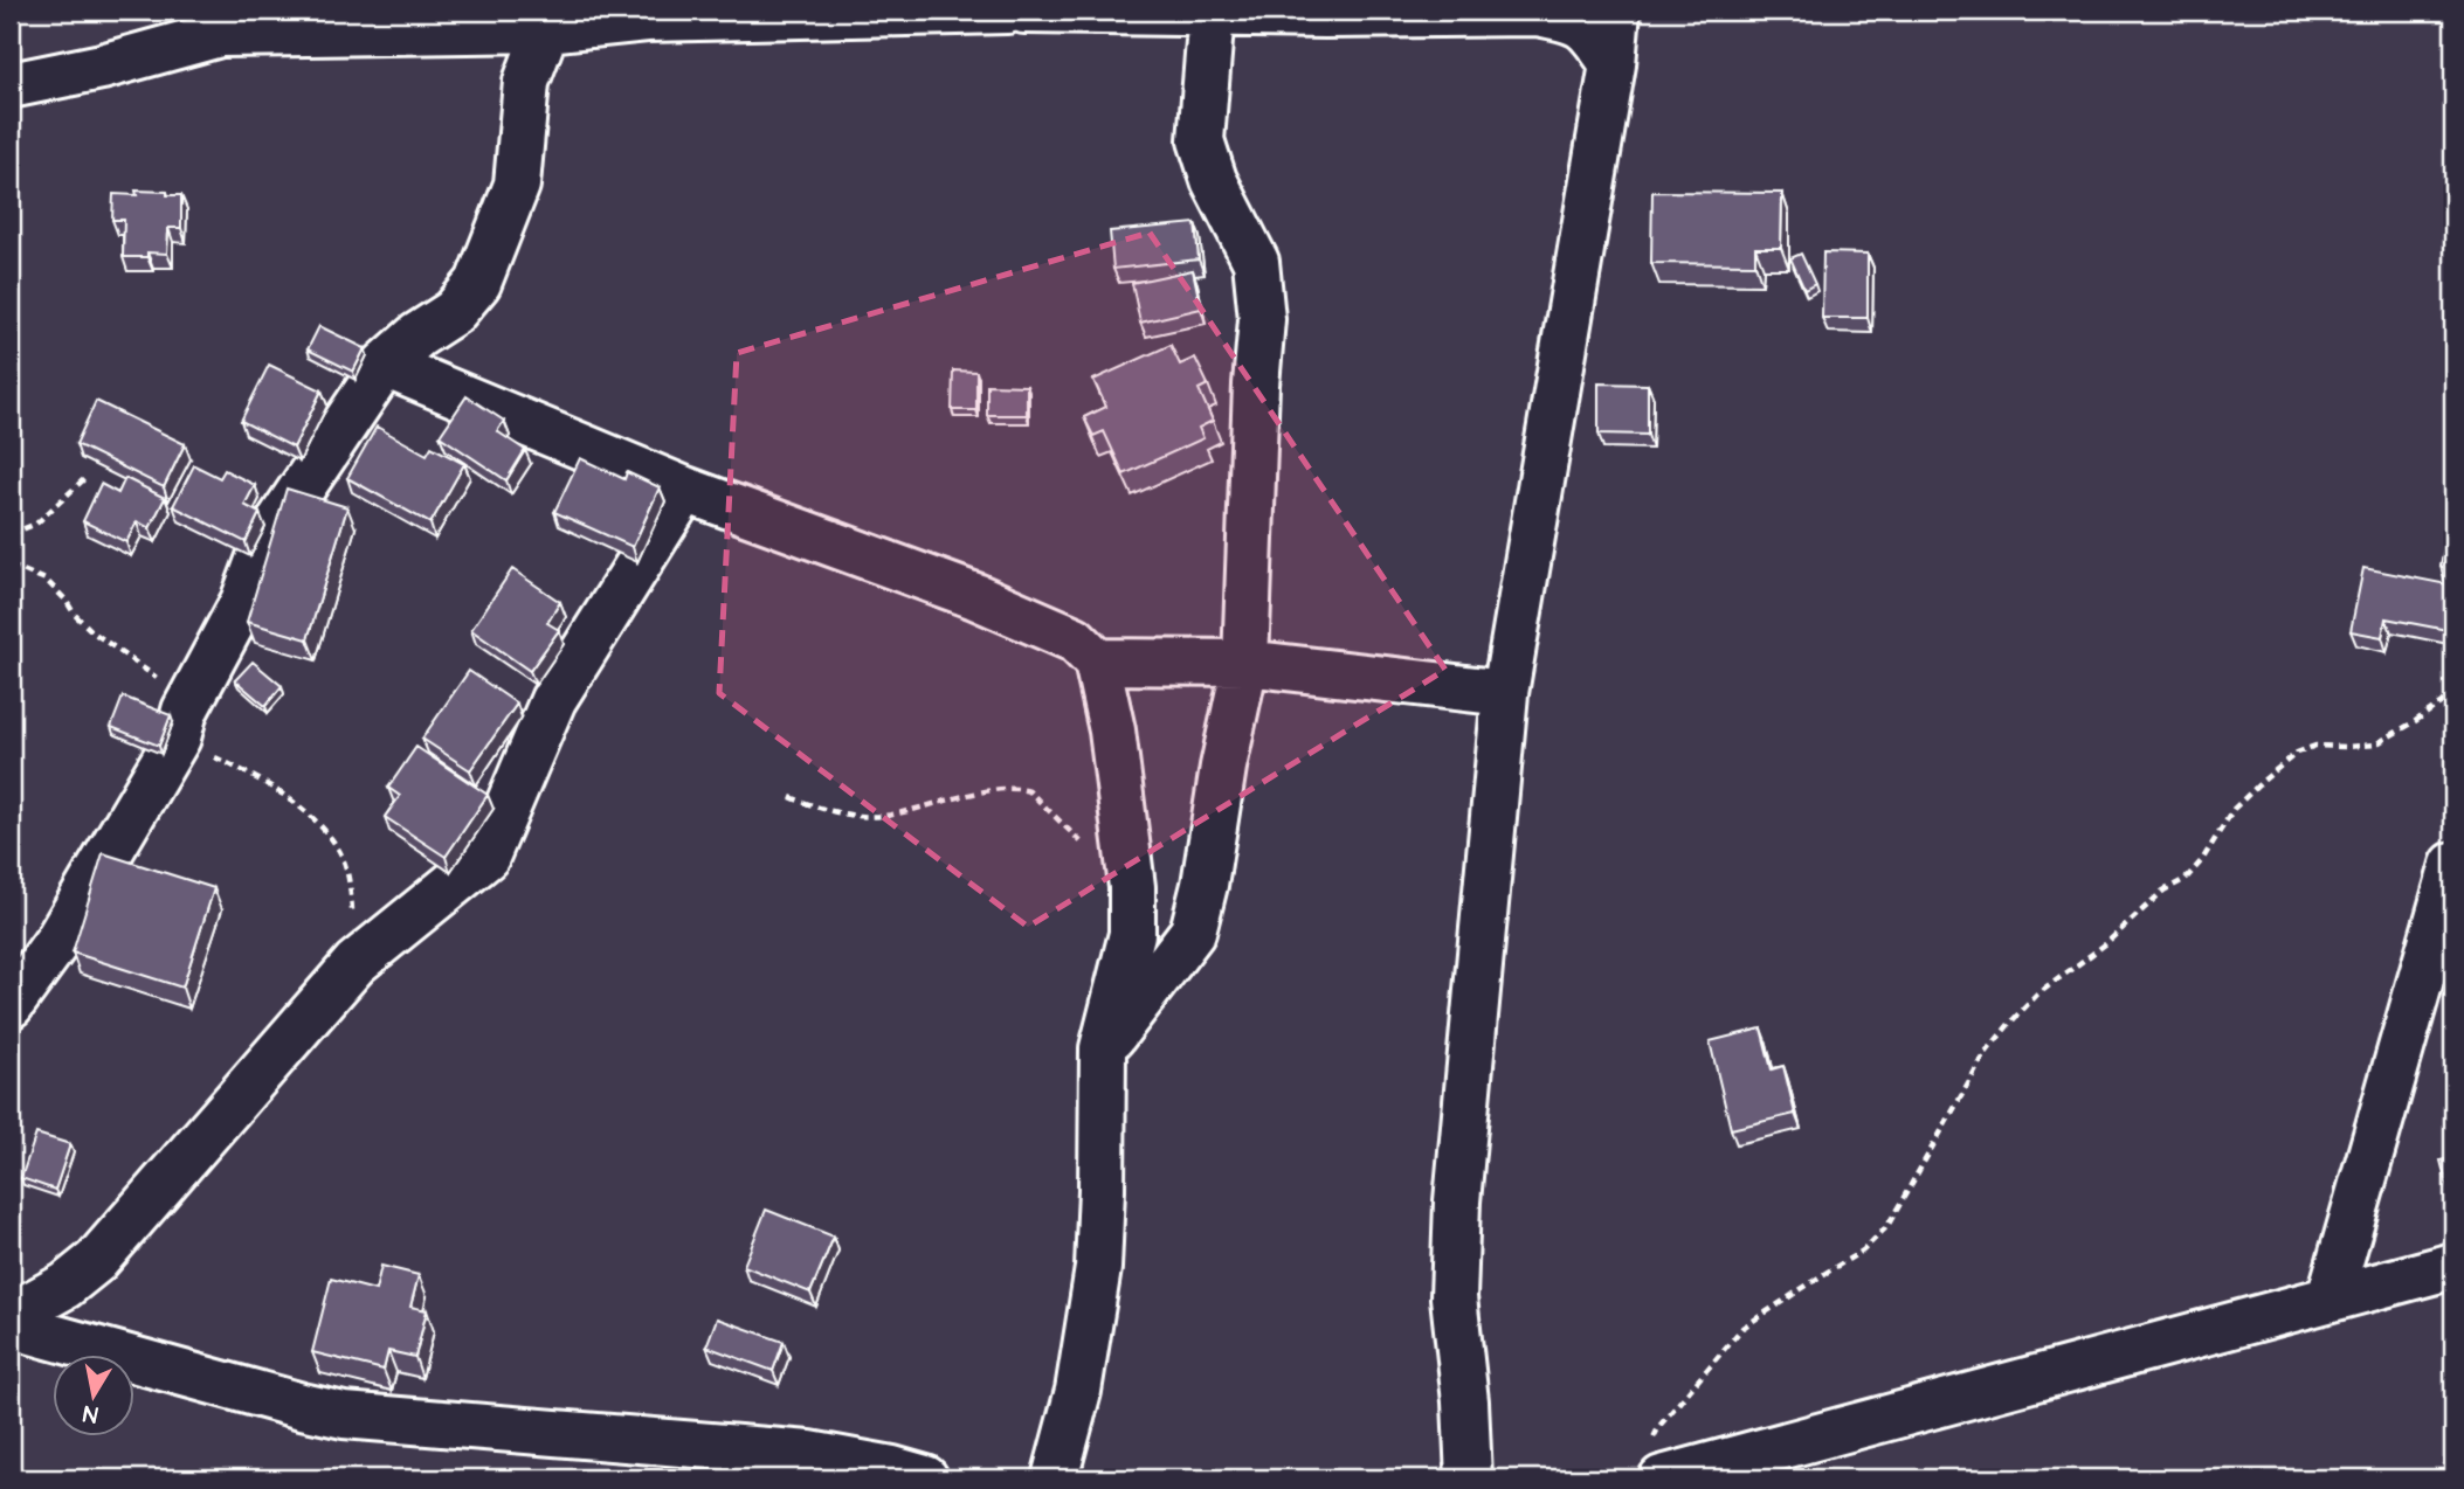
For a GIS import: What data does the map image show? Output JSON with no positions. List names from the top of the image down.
{
  "north": "bottom"
}
